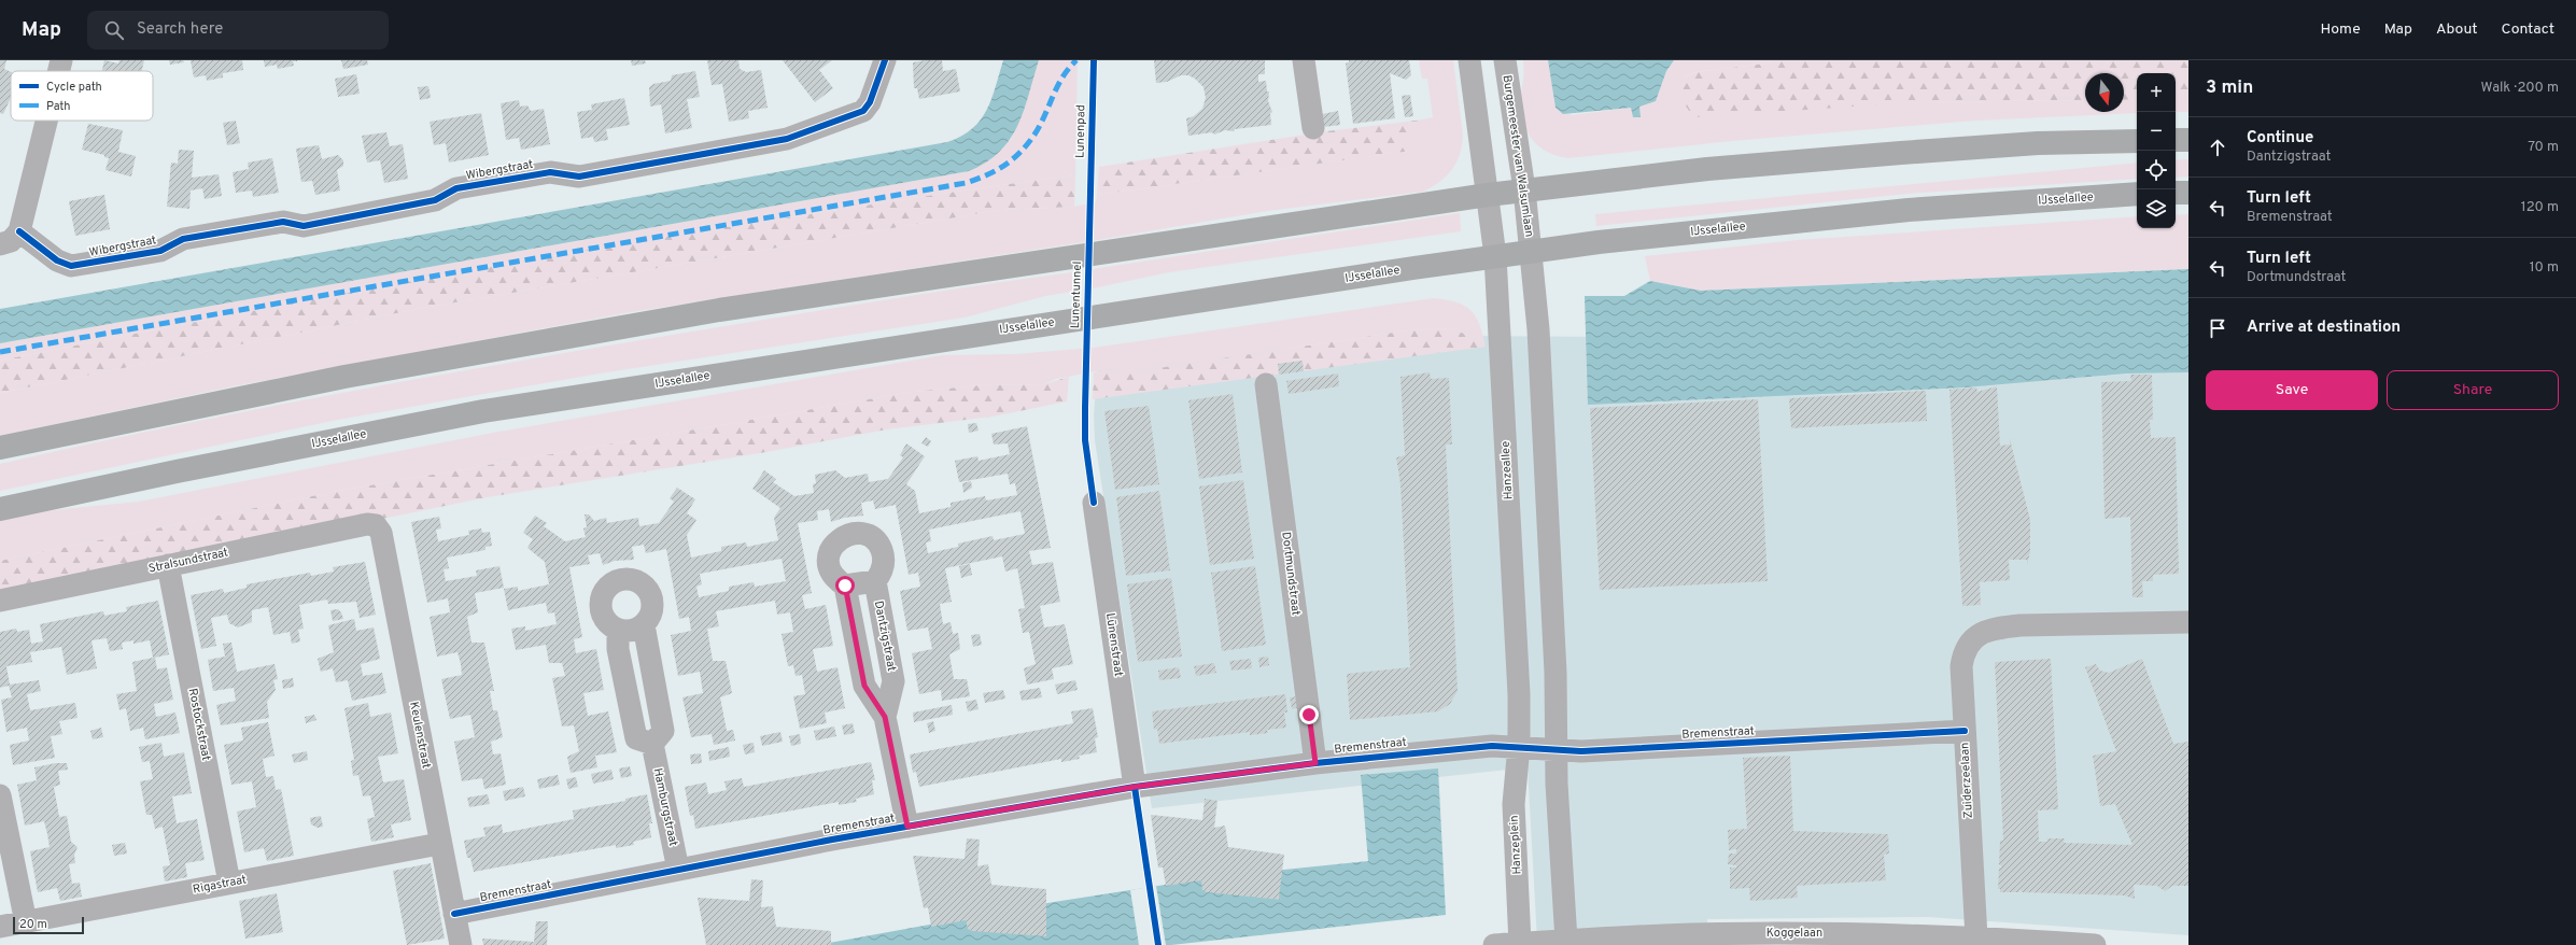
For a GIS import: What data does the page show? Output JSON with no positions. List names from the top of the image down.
{
  "streets": {
    "main road": ["IJsselallee"],
    "street": [
      "Burgemeester van Walsumlaan",
      "Wibergstraat",
      "Hanzeallee",
      "Stralsundstraat",
      "Dortmundstraat",
      "Dantzigstraat",
      "Lünenstraat",
      "Rostockstraat",
      "Bremenstraat",
      "Keulenstraat",
      "Zuiderzeelaan",
      "Hamburgstraat",
      "Hanzeplein",
      "Rigastraat",
      "Koggelaan"
    ],
    "cycle path": ["Lunenpad"]
  },
  "crossings": [
    ["Burgemeester van Walsumlaan", "IJsselallee"],
    ["IJsselallee", "Hanzeallee"],
    ["Hanzeallee", "Bremenstraat"],
    ["Hanzeallee", "Hanzeplein"],
    ["Stralsundstraat", "Rostockstraat"],
    ["Stralsundstraat", "Keulenstraat"],
    ["Dortmundstraat", "Bremenstraat"],
    ["Dantzigstraat", "Bremenstraat"],
    ["Lünenstraat", "Bremenstraat"],
    ["Rostockstraat", "Rigastraat"],
    ["Bremenstraat", "Keulenstraat"],
    ["Bremenstraat", "Zuiderzeelaan"],
    ["Bremenstraat", "Hamburgstraat"],
    ["Bremenstraat", "Hanzeplein"],
    ["Keulenstraat", "Rigastraat"],
    ["Zuiderzeelaan", "Koggelaan"],
    ["Hanzeplein", "Koggelaan"]
  ],
  "legend": ["Cycle path", "Path"],
  "scale_bar": "20 m",
  "north": "bottom",
  "page": {
    "header": "Map",
    "search": "Search here",
    "nav": [
      "Home",
      "Map",
      "About",
      "Contact"
    ],
    "heading": ["3 min", "Walk · 200 m"],
    "map_buttons": ["+", "−"],
    "list": [
      ["Continue", "Dantzigstraat", "70 m"],
      ["Turn left", "Bremenstraat", "120 m"],
      ["Turn left", "Dortmundstraat", "10 m"],
      "Arrive at destination"
    ],
    "buttons": ["Save", "Share"],
    "scale": "20 m"
  }
}
